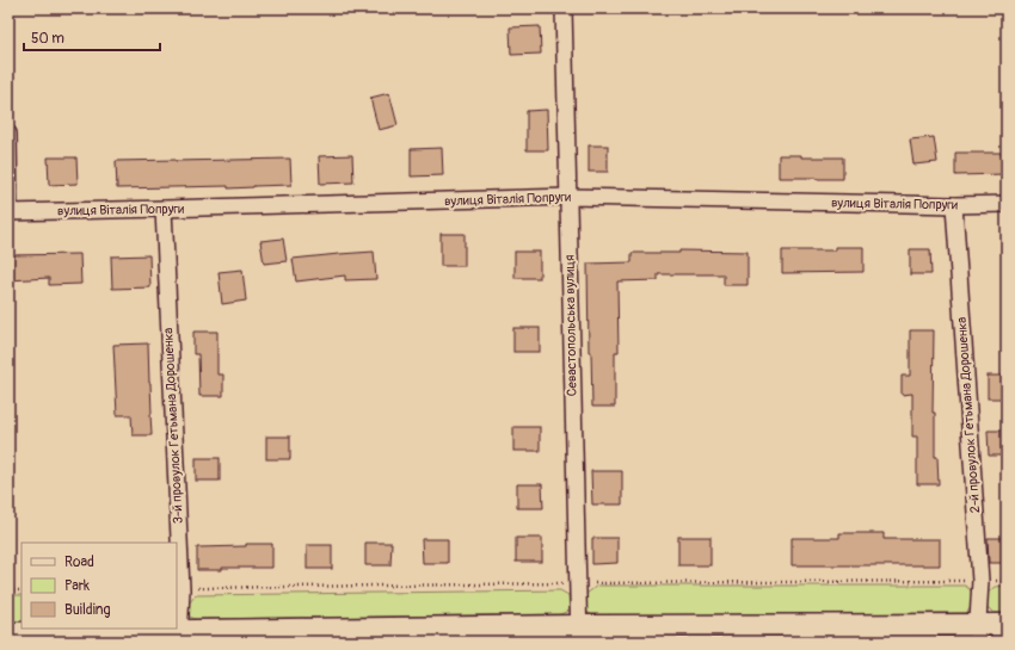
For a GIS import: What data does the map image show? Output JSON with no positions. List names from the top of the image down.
{
  "streets": {
    "street": [
      "вулиця Віталія Попруги",
      "Севастопольська вулиця",
      "2-й провулок Гетьмана Дорошенка",
      "3-й провулок Гетьмана Дорошенка"
    ]
  },
  "crossings": [
    ["вулиця Віталія Попруги", "Севастопольська вулиця"],
    ["вулиця Віталія Попруги", "2-й провулок Гетьмана Дорошенка"],
    ["вулиця Віталія Попруги", "3-й провулок Гетьмана Дорошенка"]
  ],
  "legend": ["Road", "Park", "Building"],
  "scale_bar": "50 m"
}
